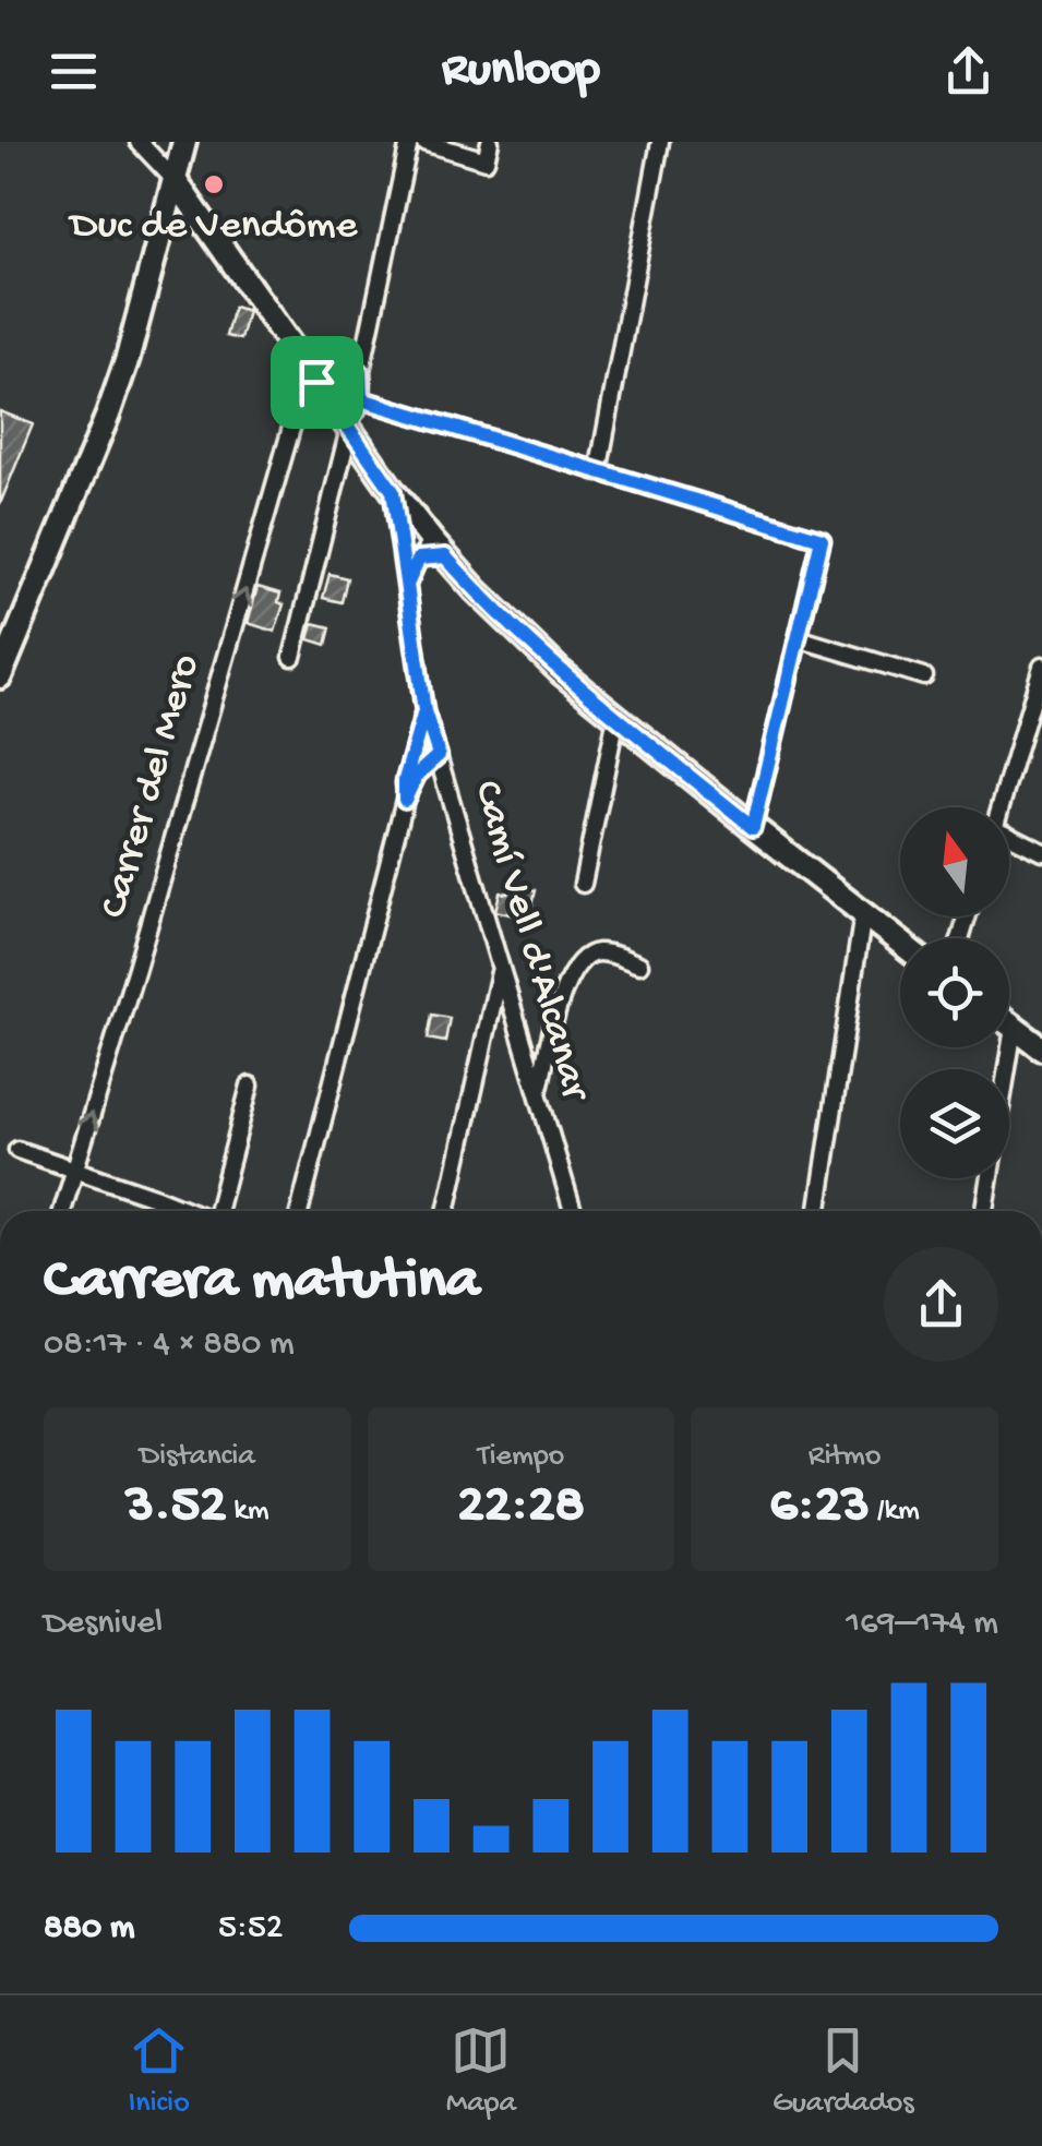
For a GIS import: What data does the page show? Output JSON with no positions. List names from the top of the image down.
{
  "streets": {
    "street": ["Carrer del Mero", "Camí Vell d'Alcanar"]
  },
  "places": ["Duc de Vendôme"],
  "north": "top",
  "page": {
    "header": "Runloop",
    "heading": ["Carrera matutina", "08:17 · 4 × 880 m"],
    "stats": [
      ["Distancia", "3.52 km"],
      ["Tiempo", "22:28"],
      ["Ritmo", "6:23 /km"]
    ],
    "chart": ["Desnivel", "169–174 m"],
    "list": [
      {
        "name": "880 m",
        "note": "5:52"
      }
    ],
    "tabs": ["Inicio", "Mapa", "Guardados"]
  }
}
